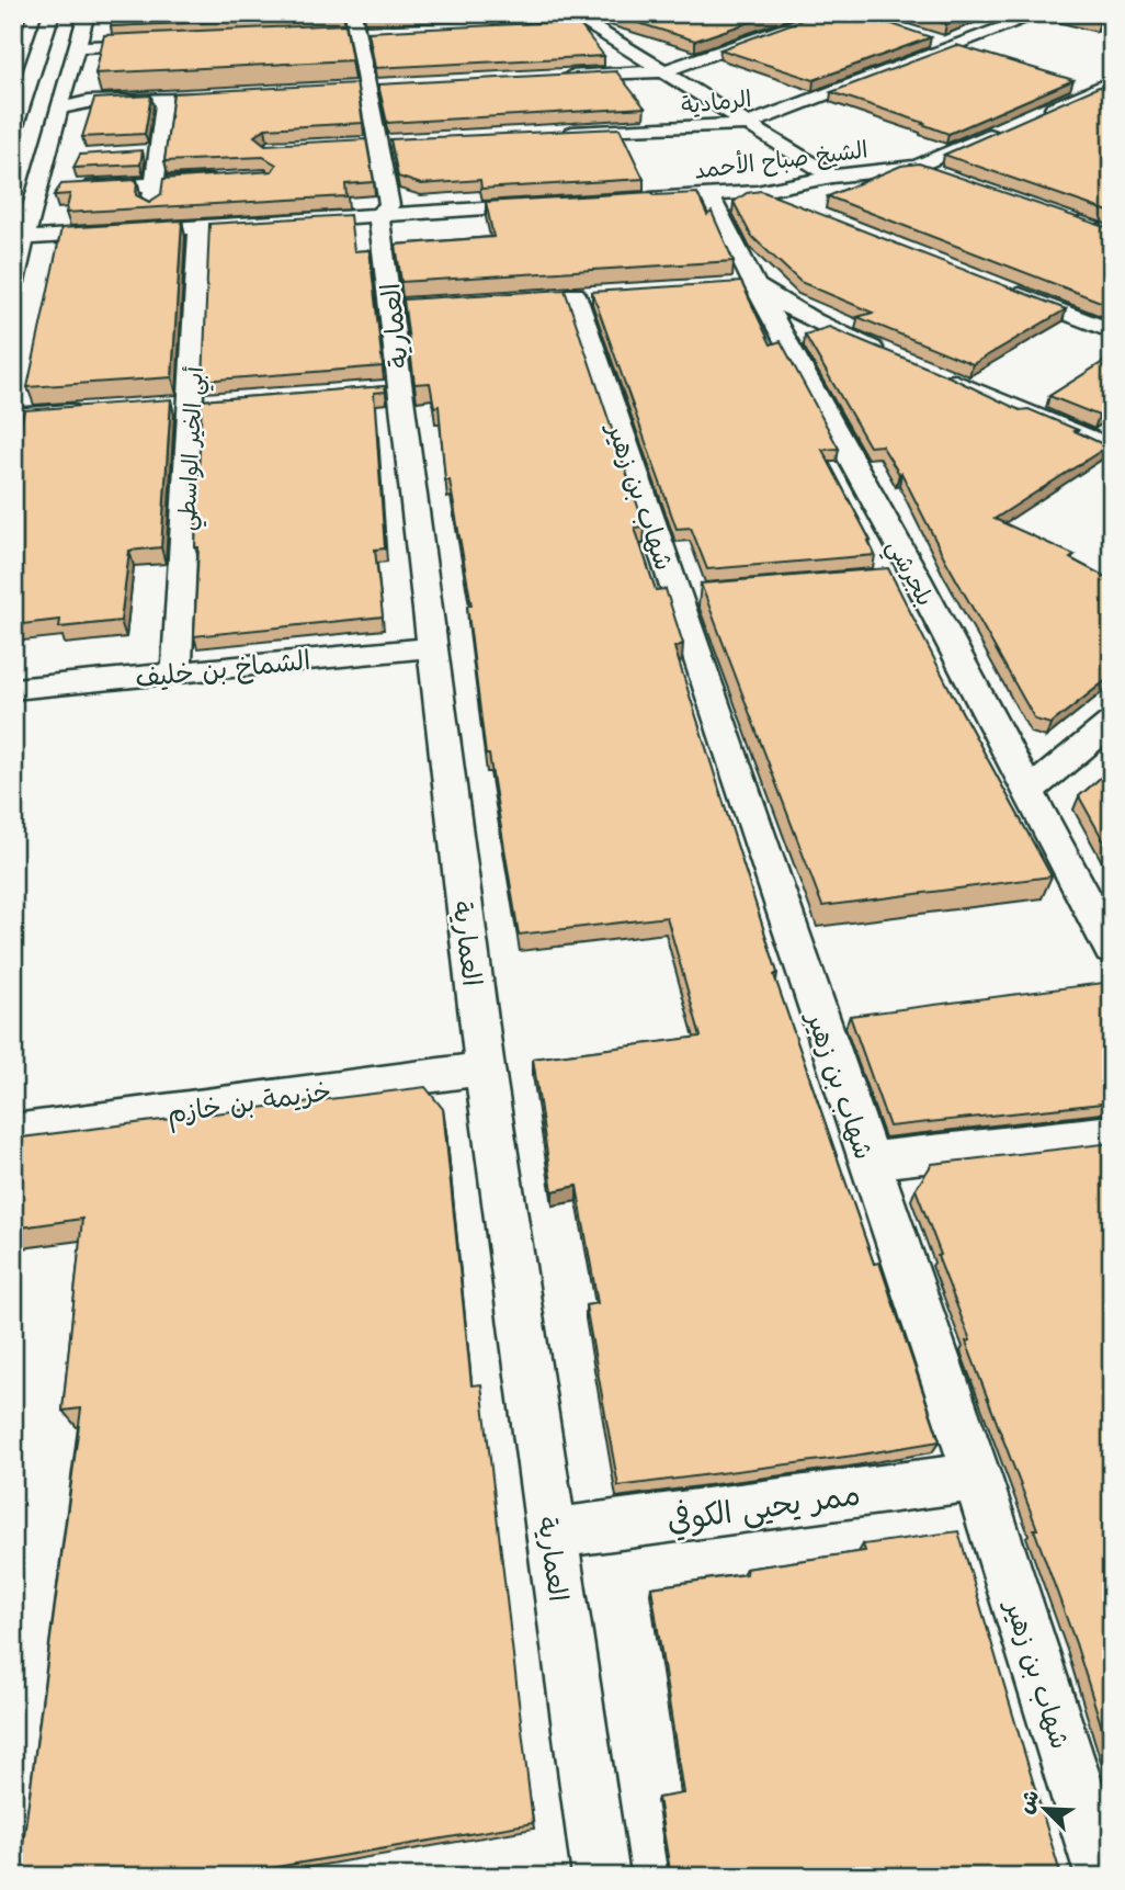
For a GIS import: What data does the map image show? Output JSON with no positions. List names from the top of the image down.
{
  "streets": {
    "street": [
      "الرمادية",
      "الشيخ صباح الأحمد",
      "العمارية",
      "أبي الخير الواسطي",
      "شهاب بن زهير",
      "بلجرشي",
      "الشماخ بن خليف",
      "خزيمة بن خازم",
      "ممر يحيى الكوفي"
    ]
  },
  "crossings": [
    ["الشيخ صباح الأحمد", "بلجرشي"],
    ["العمارية", "الشماخ بن خليف"],
    ["العمارية", "خزيمة بن خازم"],
    ["العمارية", "ممر يحيى الكوفي"],
    ["أبي الخير الواسطي", "الشماخ بن خليف"],
    ["شهاب بن زهير", "ممر يحيى الكوفي"]
  ],
  "north": "top left"
}
